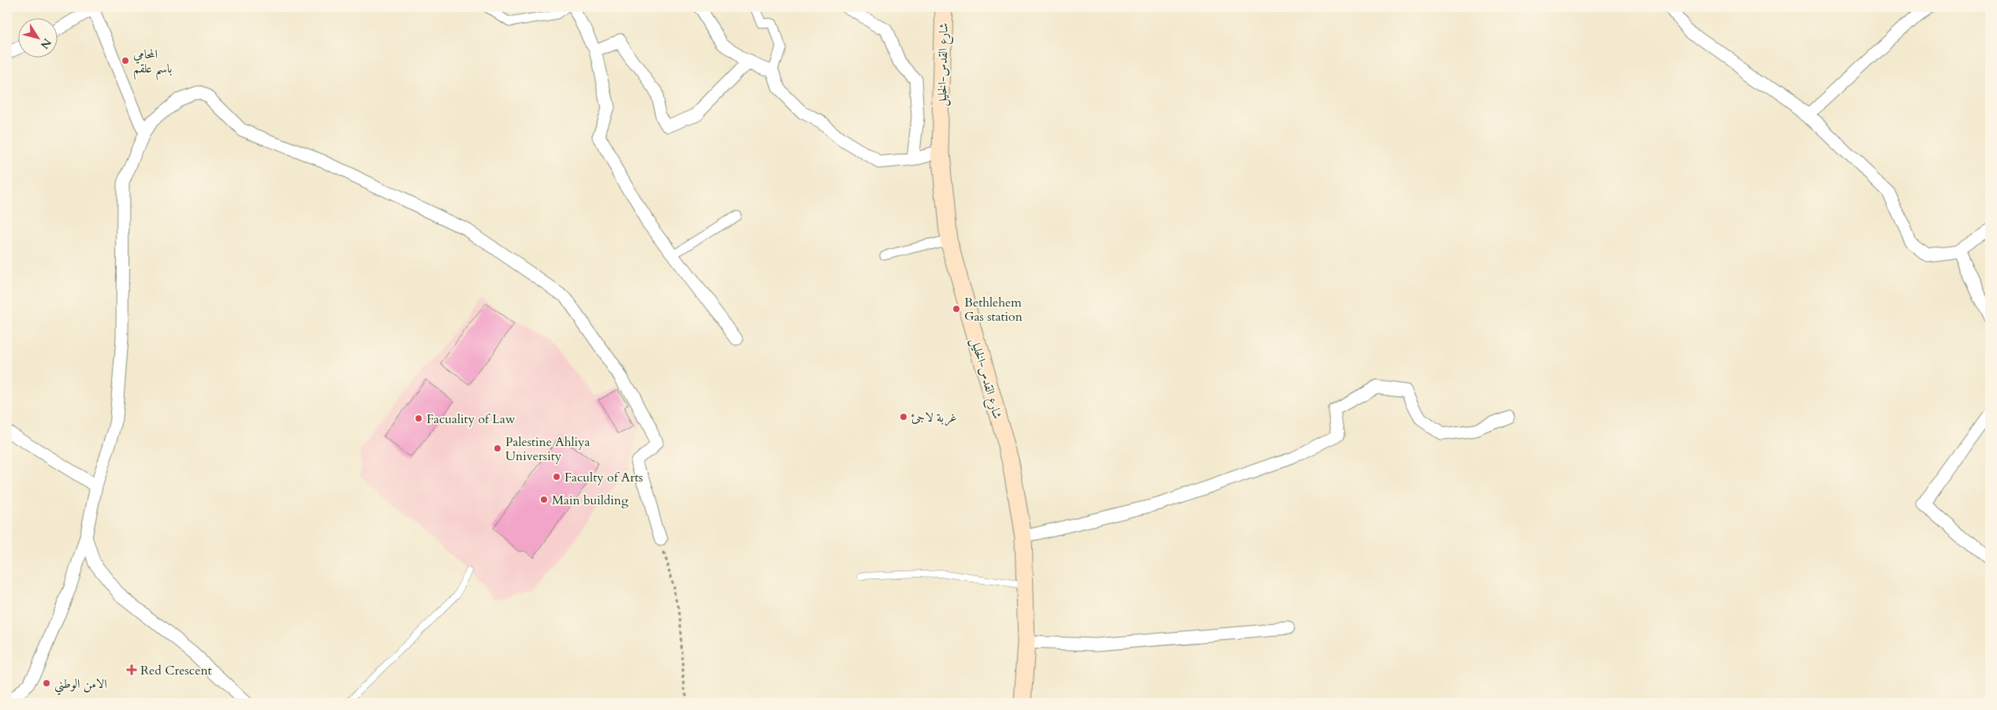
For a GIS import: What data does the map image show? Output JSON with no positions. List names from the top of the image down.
{
  "streets": {
    "main road": ["شارع القدس-الخليل"]
  },
  "places": {
    "other": [
      "المحامي باسم علقم",
      "Bethlehem Gas station",
      "غربة لاجئ",
      "Facuality of Law",
      "Palestine Ahliya University",
      "Faculty of Arts",
      "Main building",
      "الامن الوطني"
    ],
    "health": ["Red Crescent"]
  },
  "north": "bottom right"
}
